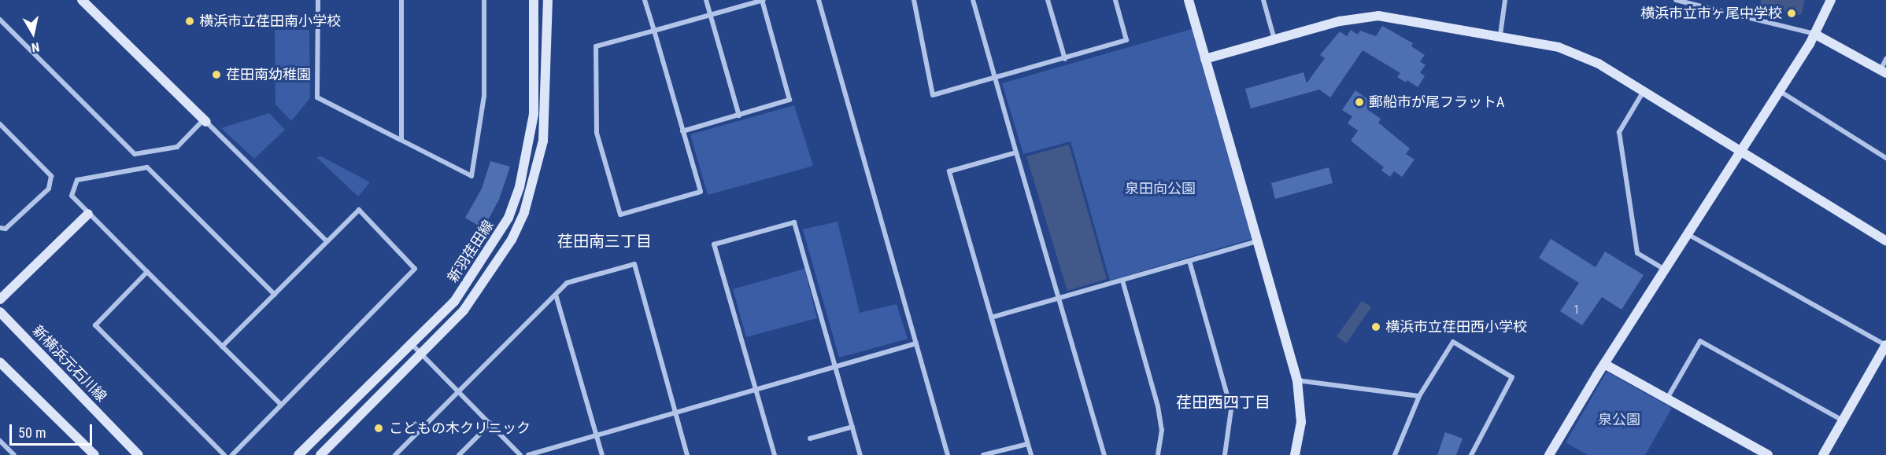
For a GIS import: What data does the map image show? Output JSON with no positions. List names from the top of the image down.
{
  "streets": {
    "street": ["新羽荏田線", "新横浜元石川線"]
  },
  "districts": ["荏田南三丁目", "荏田西四丁目"],
  "parks": ["泉田向公園", "泉公園"],
  "places": [
    "横浜市立市ヶ尾中学校",
    "横浜市立荏田南小学校",
    "荏田南幼稚園",
    "郵船市が尾フラットA",
    "横浜市立荏田西小学校",
    "こどもの木クリニック"
  ],
  "house_numbers": ["1"],
  "scale_bar": "50 m",
  "north": "bottom"
}
